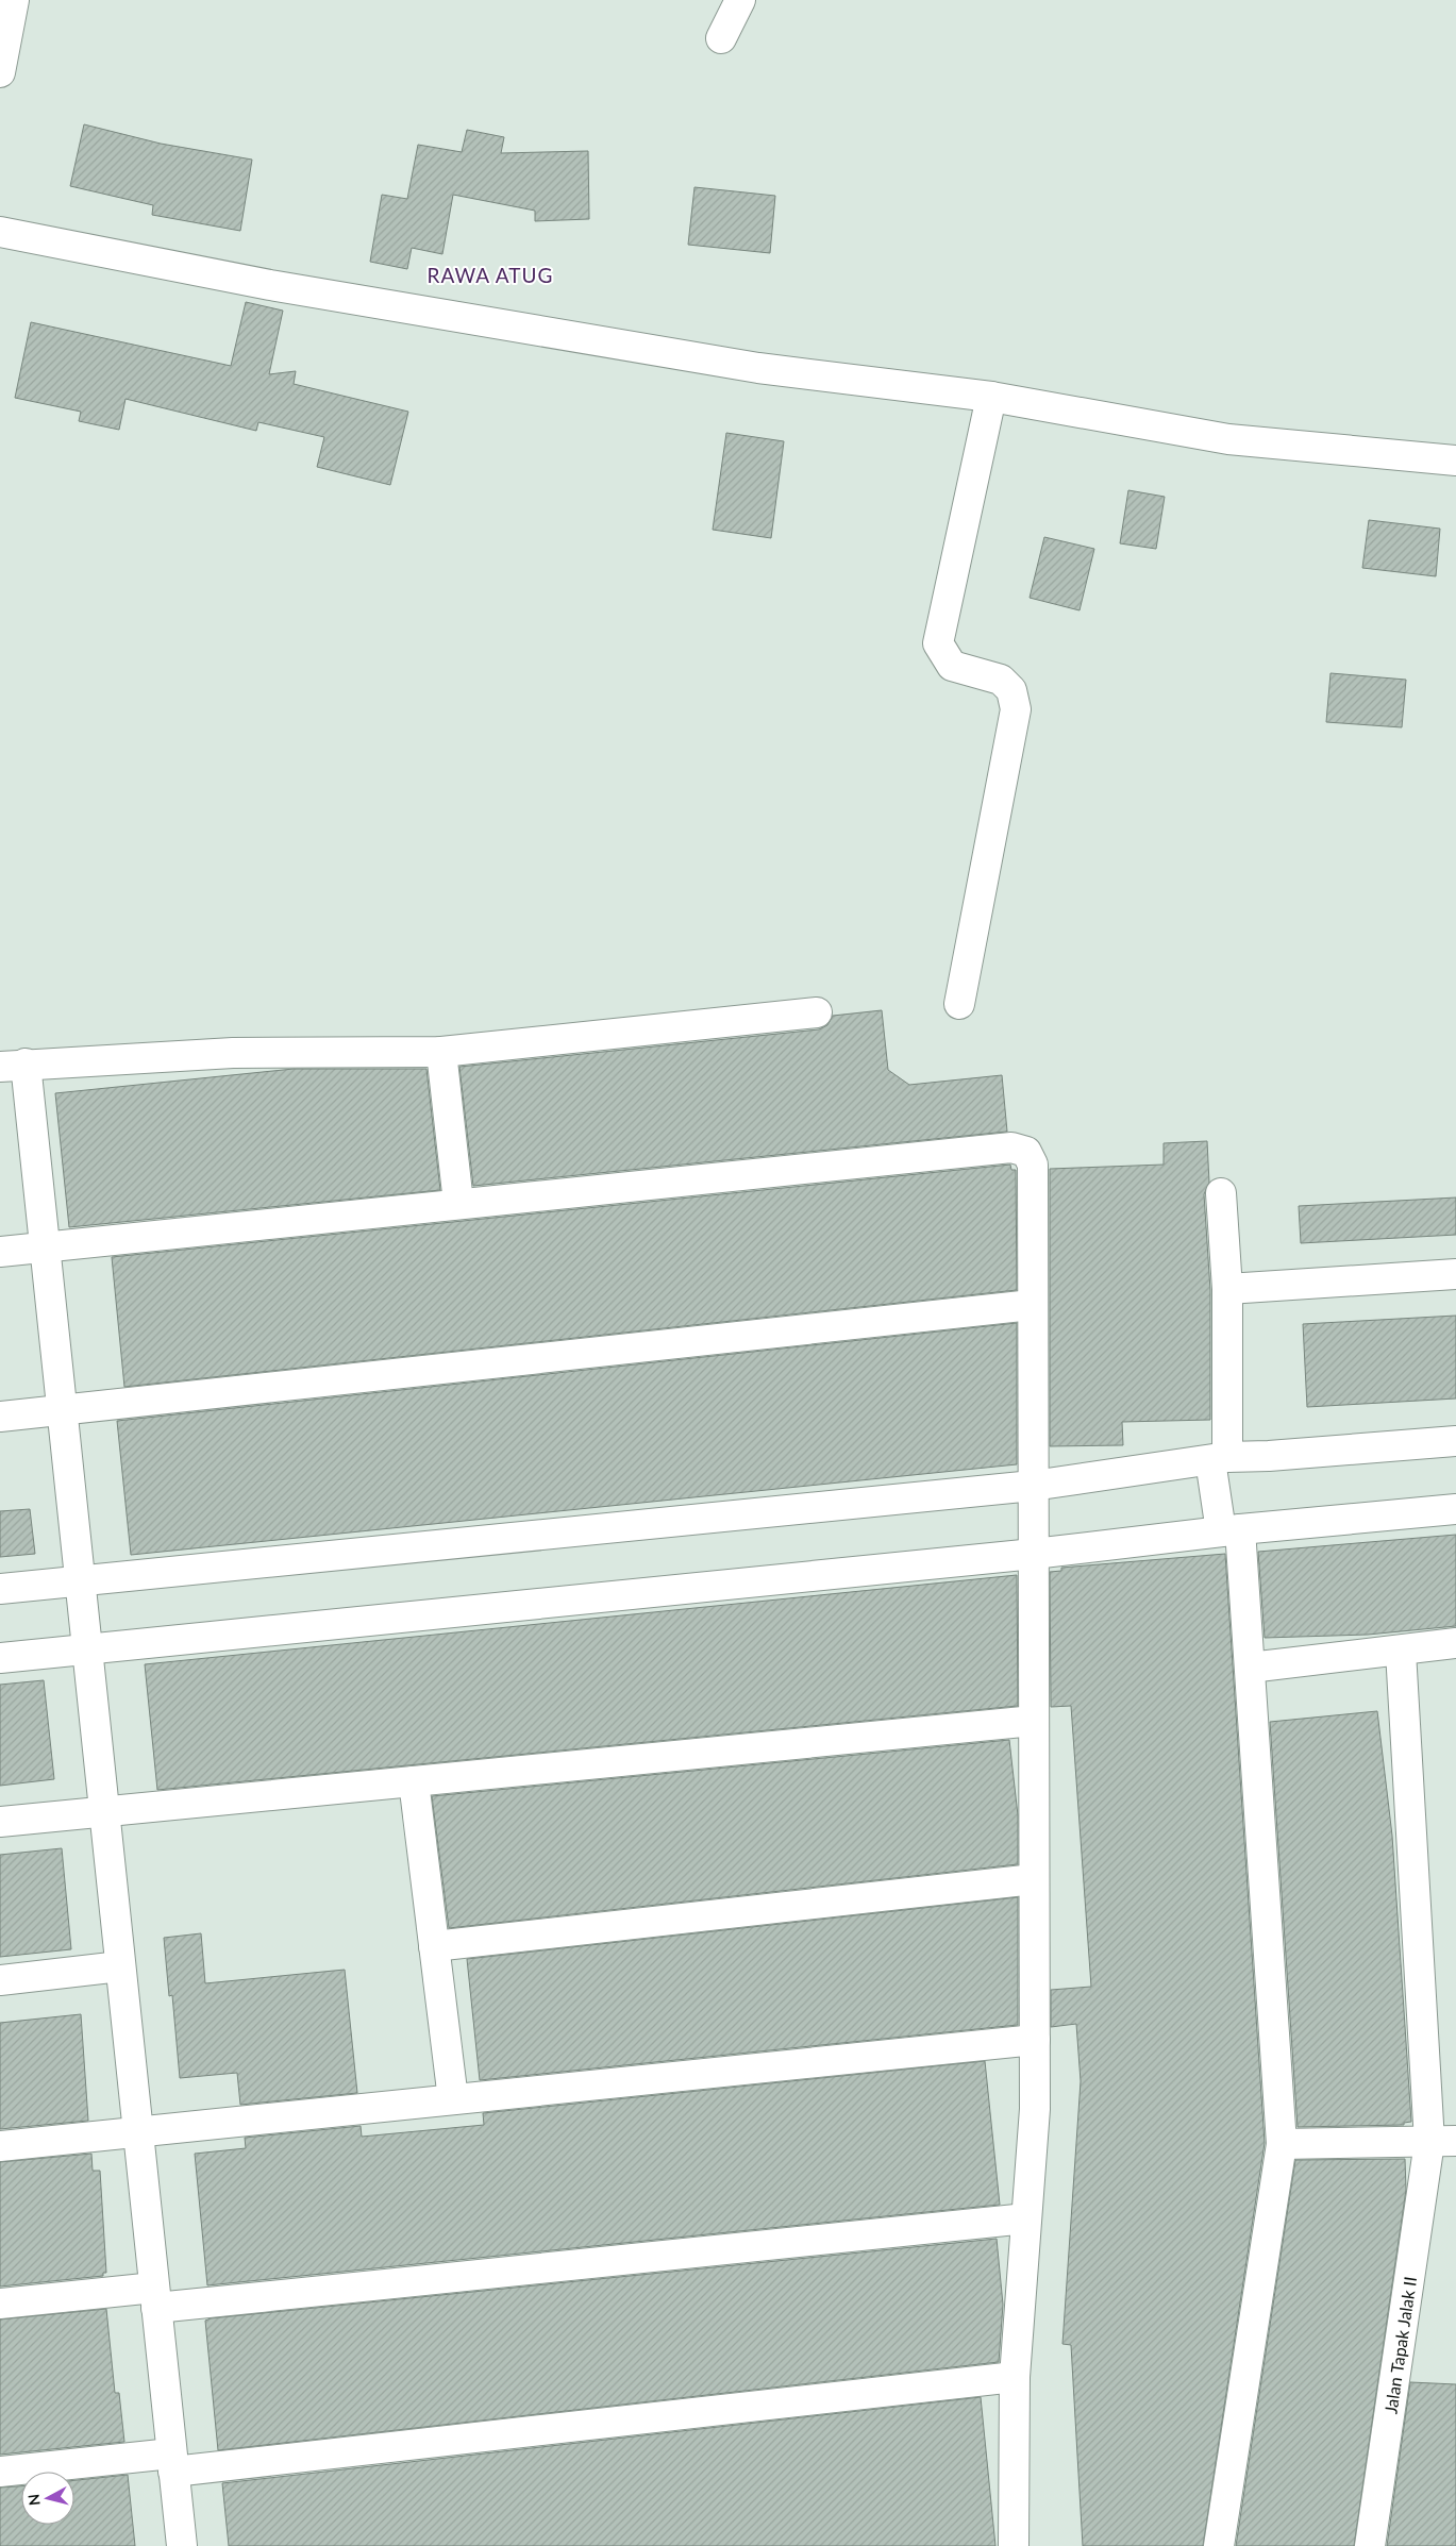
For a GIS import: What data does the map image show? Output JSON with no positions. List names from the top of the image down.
{
  "streets": {
    "street": ["Jalan Tapak Jalak II"]
  },
  "districts": ["RAWA ATUG"],
  "north": "left"
}
